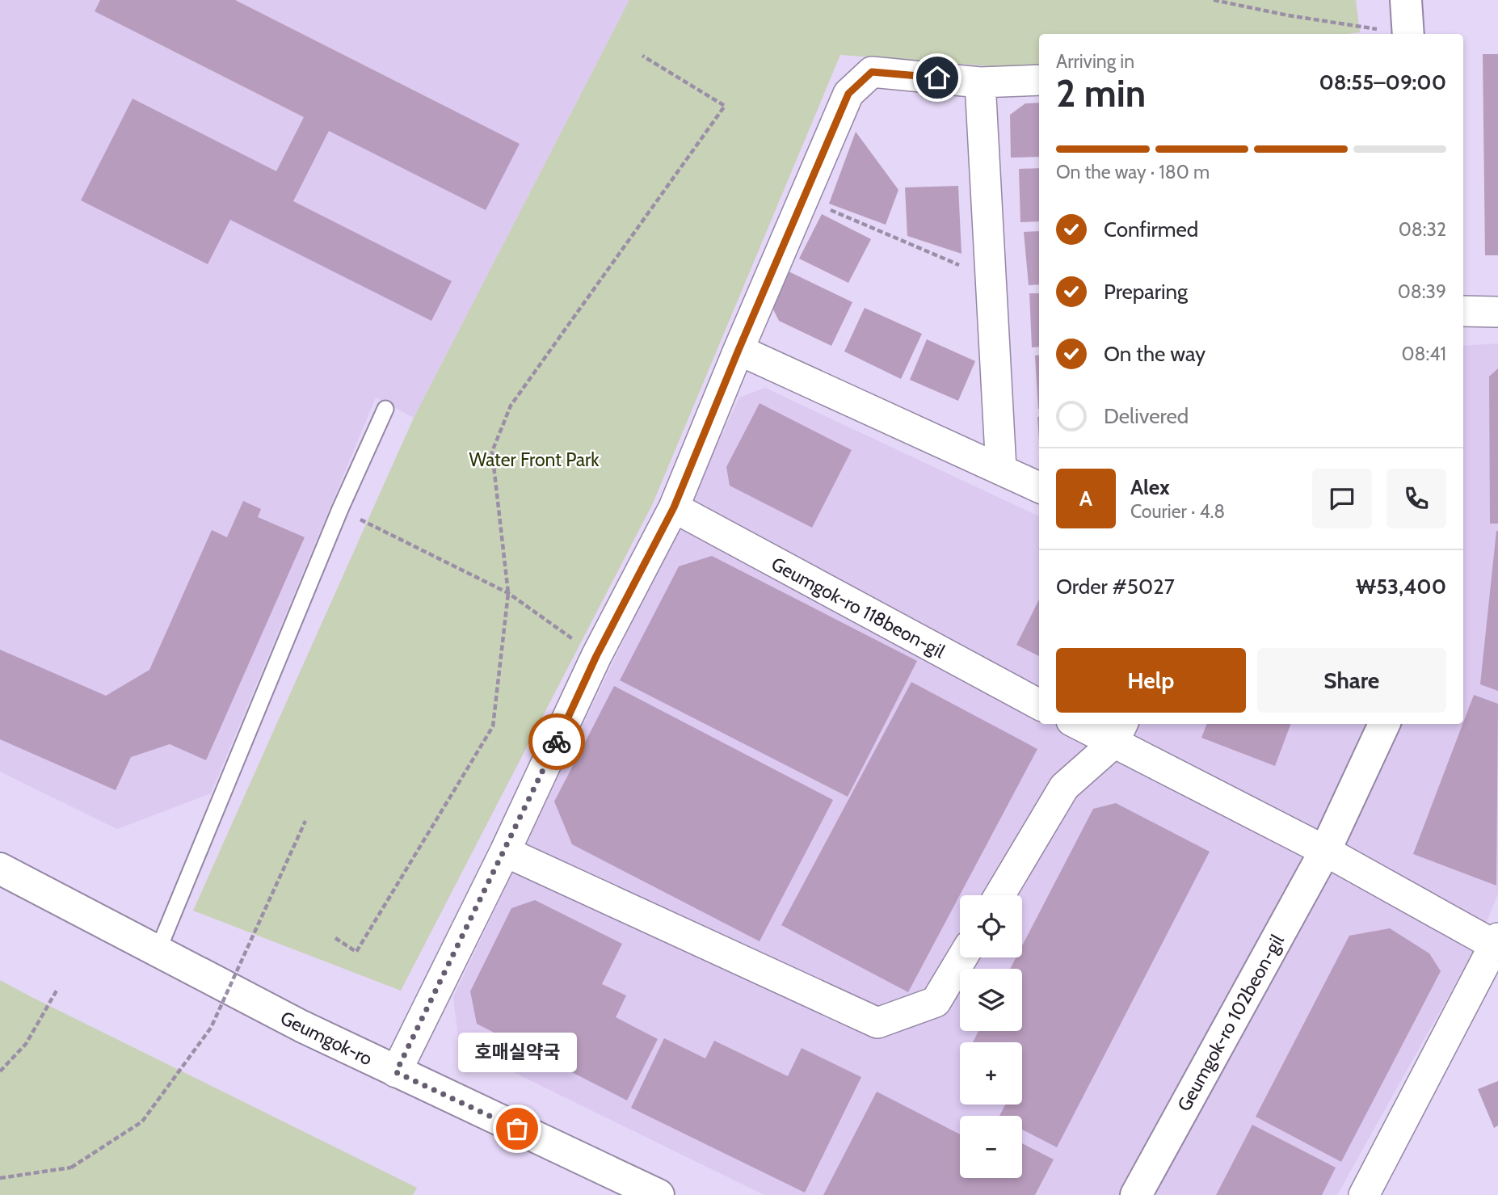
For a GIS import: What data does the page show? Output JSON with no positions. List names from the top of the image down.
{
  "streets": {
    "main road": ["Geumgok-ro 102beon-gil", "Geumgok-ro"],
    "street": ["Geumgok-ro 118beon-gil"]
  },
  "parks": ["Water Front Park"],
  "places": ["호매실약국"],
  "page": {
    "heading": ["2 min", "Arriving in", "08:55–09:00"],
    "panel": [
      "Alex",
      "Courier · 4.8",
      "Order #5027",
      "₩53,400"
    ],
    "bar": "On the way · 180 m",
    "list": [
      ["Confirmed", "08:32"],
      ["Preparing", "08:39"],
      ["On the way", "08:41"],
      "Delivered"
    ],
    "round": "A",
    "buttons": ["Help", "Share"],
    "map_buttons": ["+", "−"],
    "bubble": "호매실약국"
  }
}
